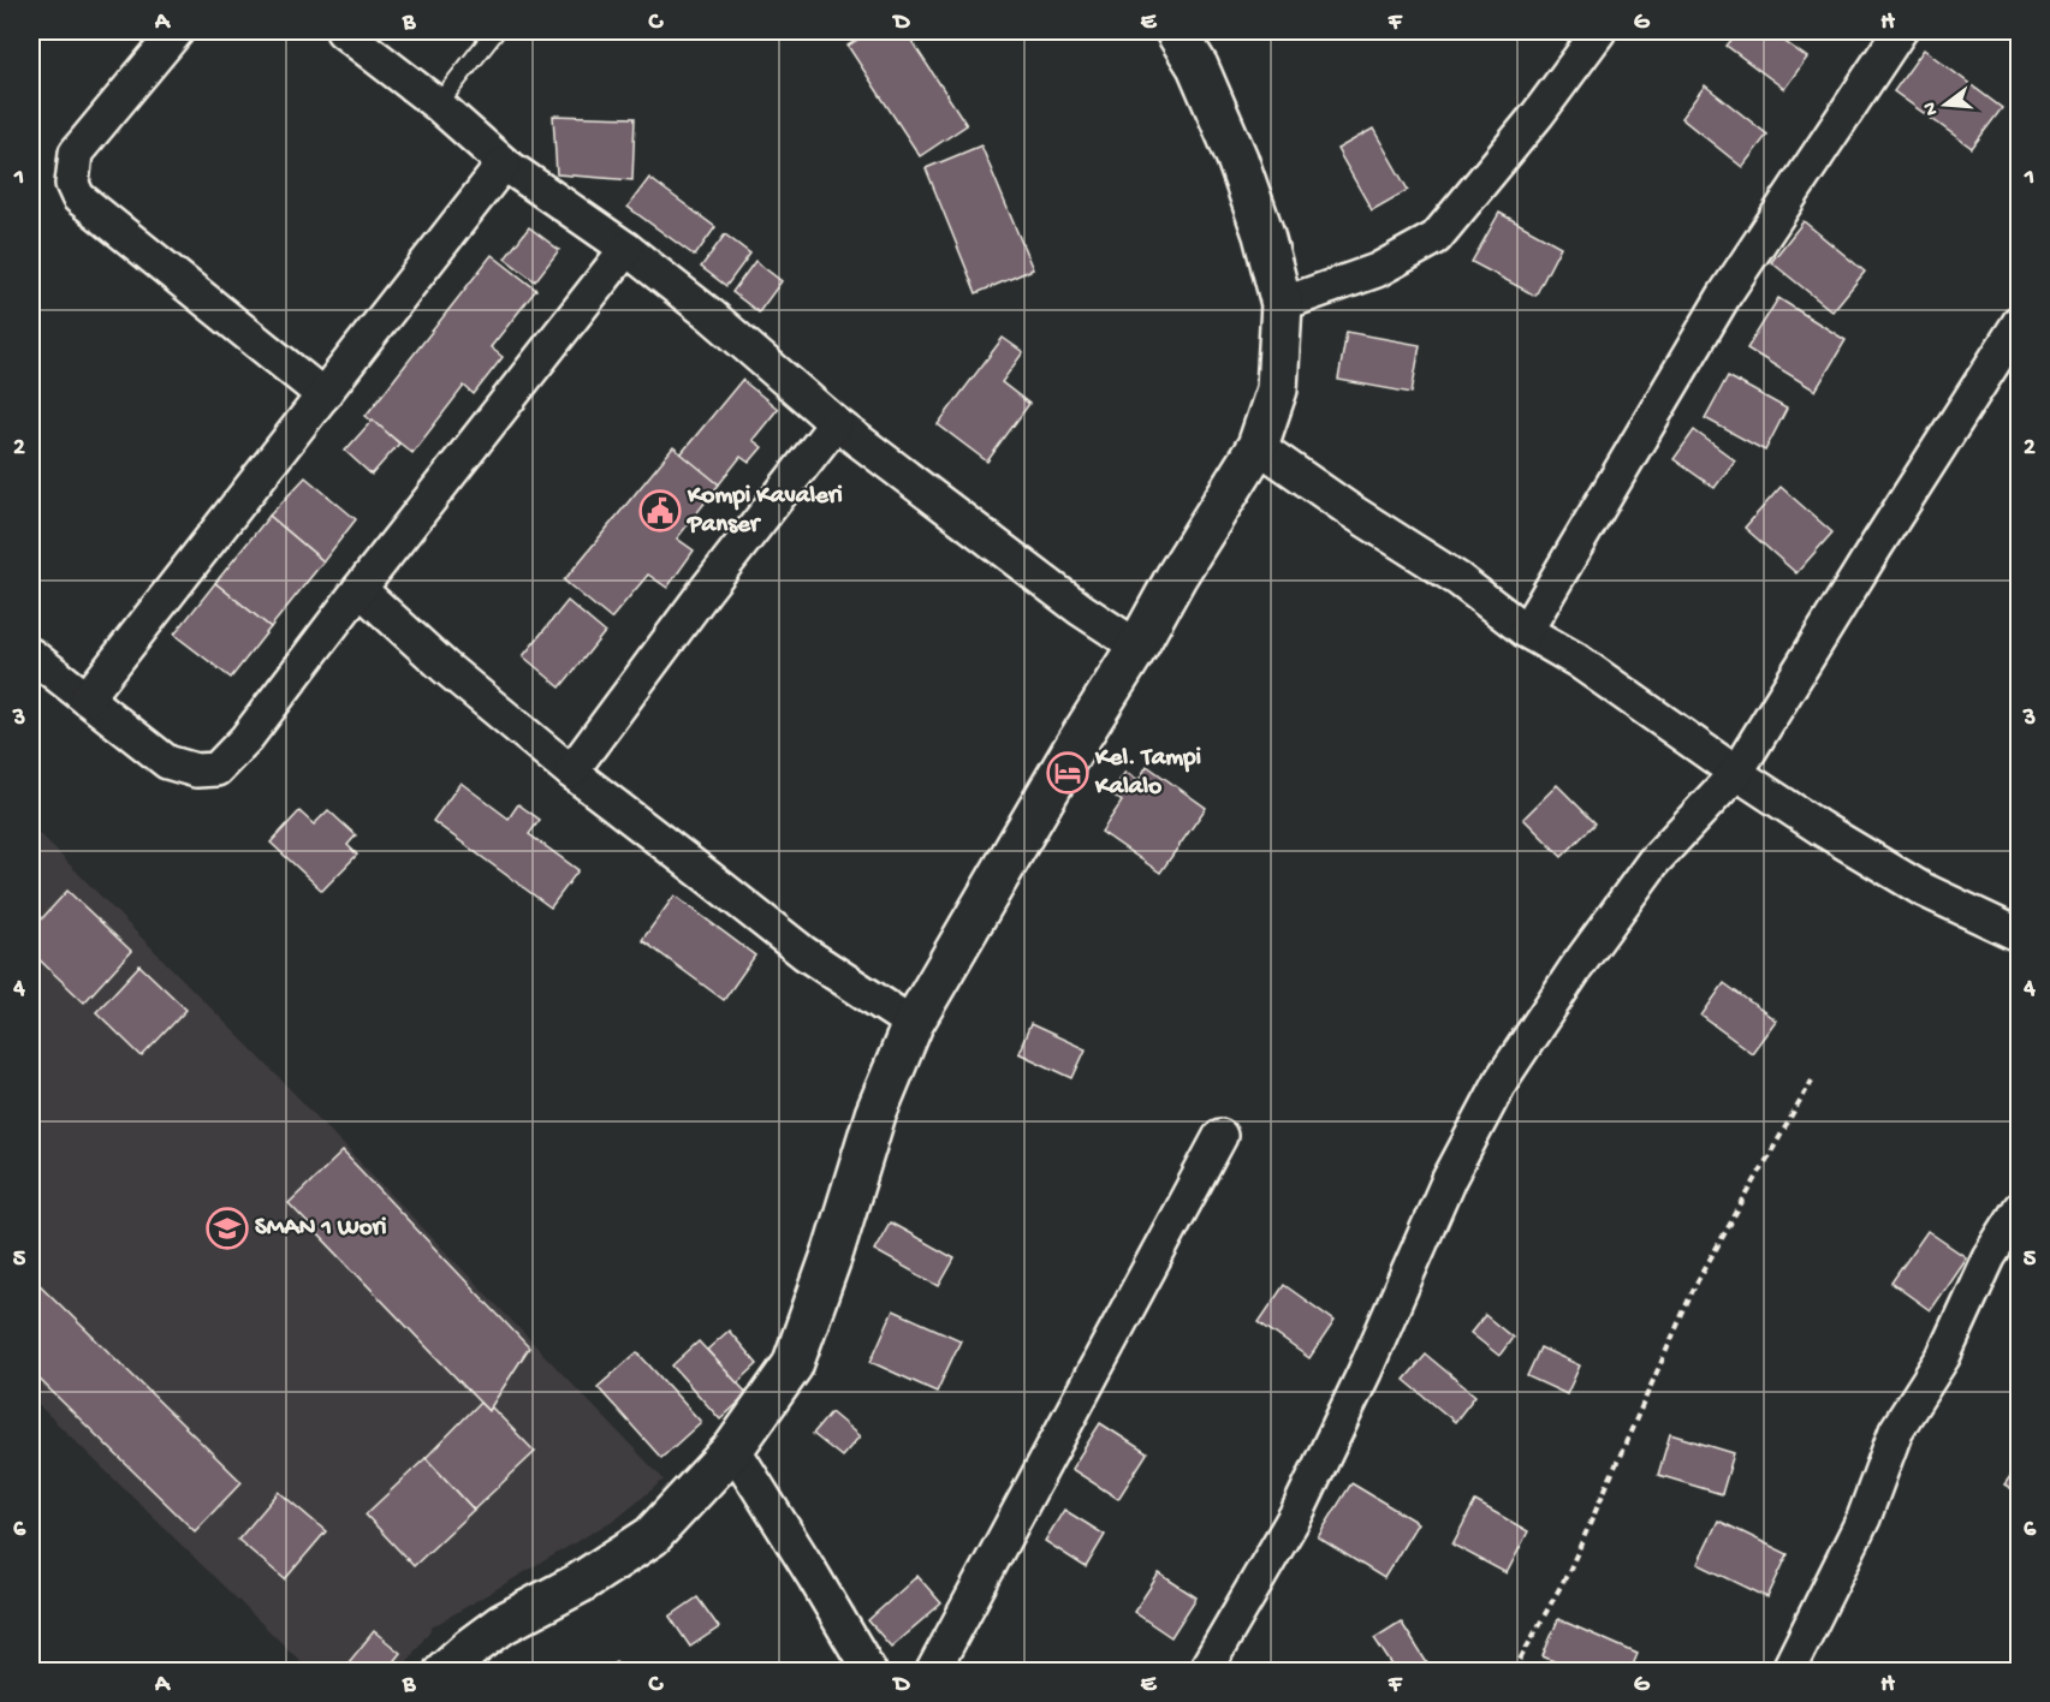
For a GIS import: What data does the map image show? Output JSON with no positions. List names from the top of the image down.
{
  "places": {
    "public building": ["Kompi Kavaleri Panser"],
    "hotel": ["Kel. Tampi Kalalo"],
    "school or university": ["SMAN 1 Wori"]
  },
  "north": "left",
  "grid": {
    "columns": [
      "A",
      "B",
      "C",
      "D",
      "E",
      "F",
      "G",
      "H"
    ],
    "rows": [
      "1",
      "2",
      "3",
      "4",
      "5",
      "6"
    ]
  }
}
